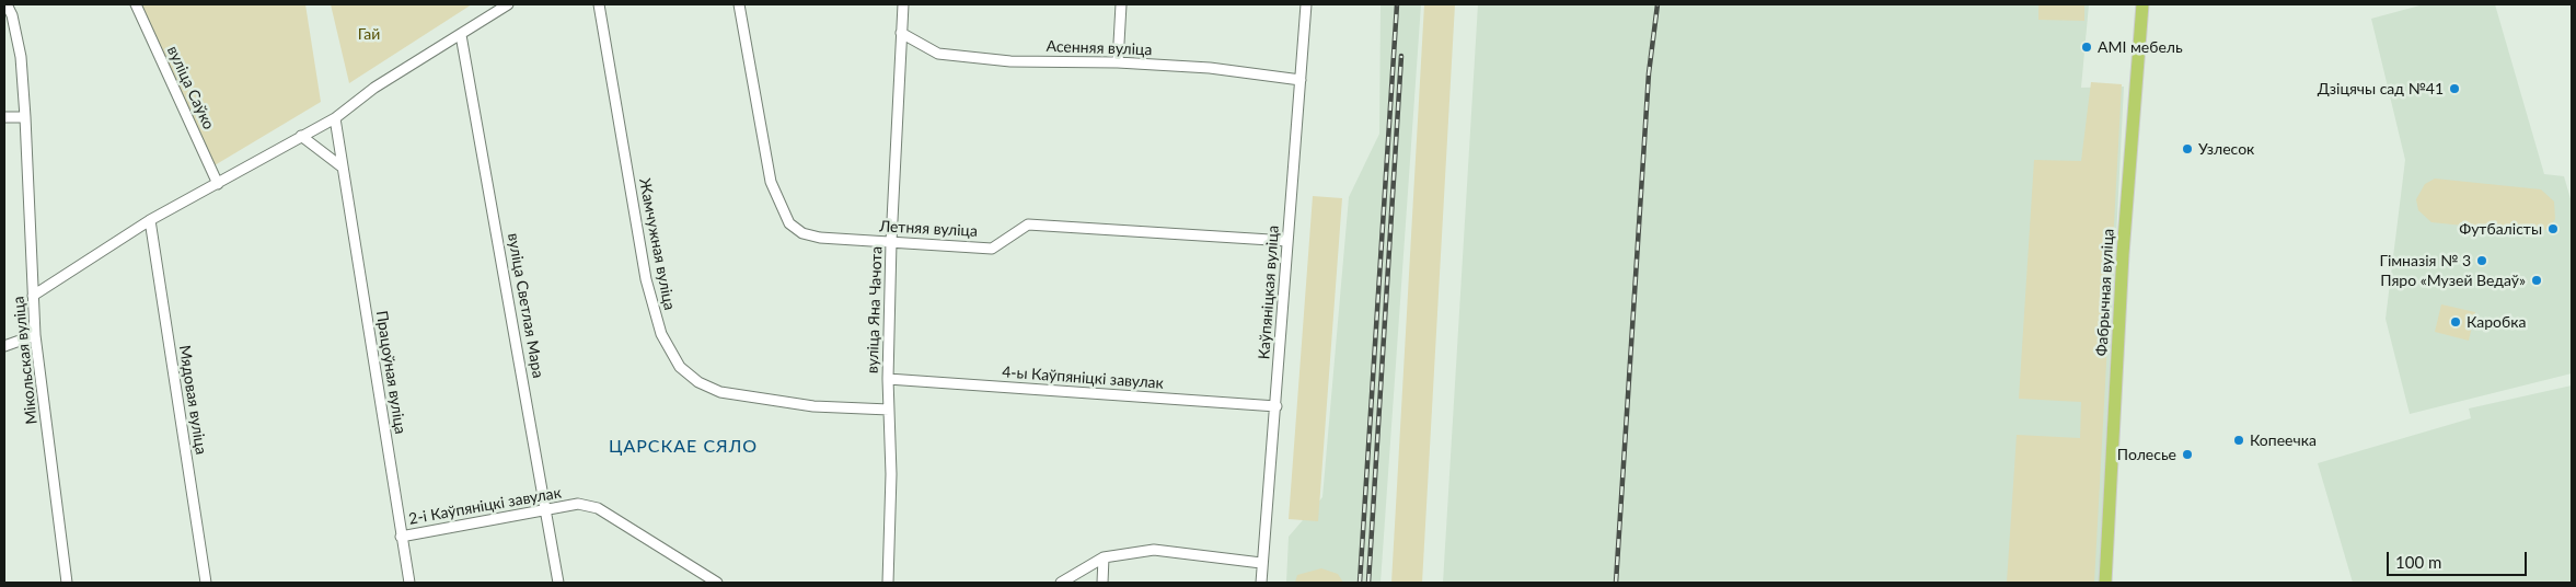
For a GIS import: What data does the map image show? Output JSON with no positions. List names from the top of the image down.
{
  "streets": {
    "main road": ["Фабрычная вуліца"],
    "street": [
      "Асенняя вуліца",
      "вуліца Саўко",
      "Летняя вуліца",
      "Жамчужная вуліца",
      "Каўпяніцкая вуліца",
      "вуліца Светлая Мара",
      "вуліца Яна Чачота",
      "Мікольская вуліца",
      "Працоўная вуліца",
      "4-ы Каўпяніцкі завулак",
      "Мядовая вуліца",
      "2-і Каўпяніцкі завулак"
    ]
  },
  "crossings": [
    ["Асенняя вуліца", "Каўпяніцкая вуліца"],
    ["Асенняя вуліца", "вуліца Яна Чачота"],
    ["Летняя вуліца", "Каўпяніцкая вуліца"],
    ["Летняя вуліца", "вуліца Яна Чачота"],
    ["Жамчужная вуліца", "вуліца Яна Чачота"],
    ["Каўпяніцкая вуліца", "4-ы Каўпяніцкі завулак"],
    ["вуліца Светлая Мара", "2-і Каўпяніцкі завулак"],
    ["вуліца Яна Чачота", "4-ы Каўпяніцкі завулак"],
    ["Працоўная вуліца", "2-і Каўпяніцкі завулак"]
  ],
  "districts": ["ЦАРСКАЕ СЯЛО"],
  "parks": ["Гай"],
  "places": [
    "AMI мебель",
    "Дзіцячы сад №41",
    "Узлесок",
    "Футбалісты",
    "Гімназія № 3",
    "Пяро «Музей Ведаў»",
    "Каробка",
    "Копеечка",
    "Полесье"
  ],
  "scale_bar": "100 m"
}
